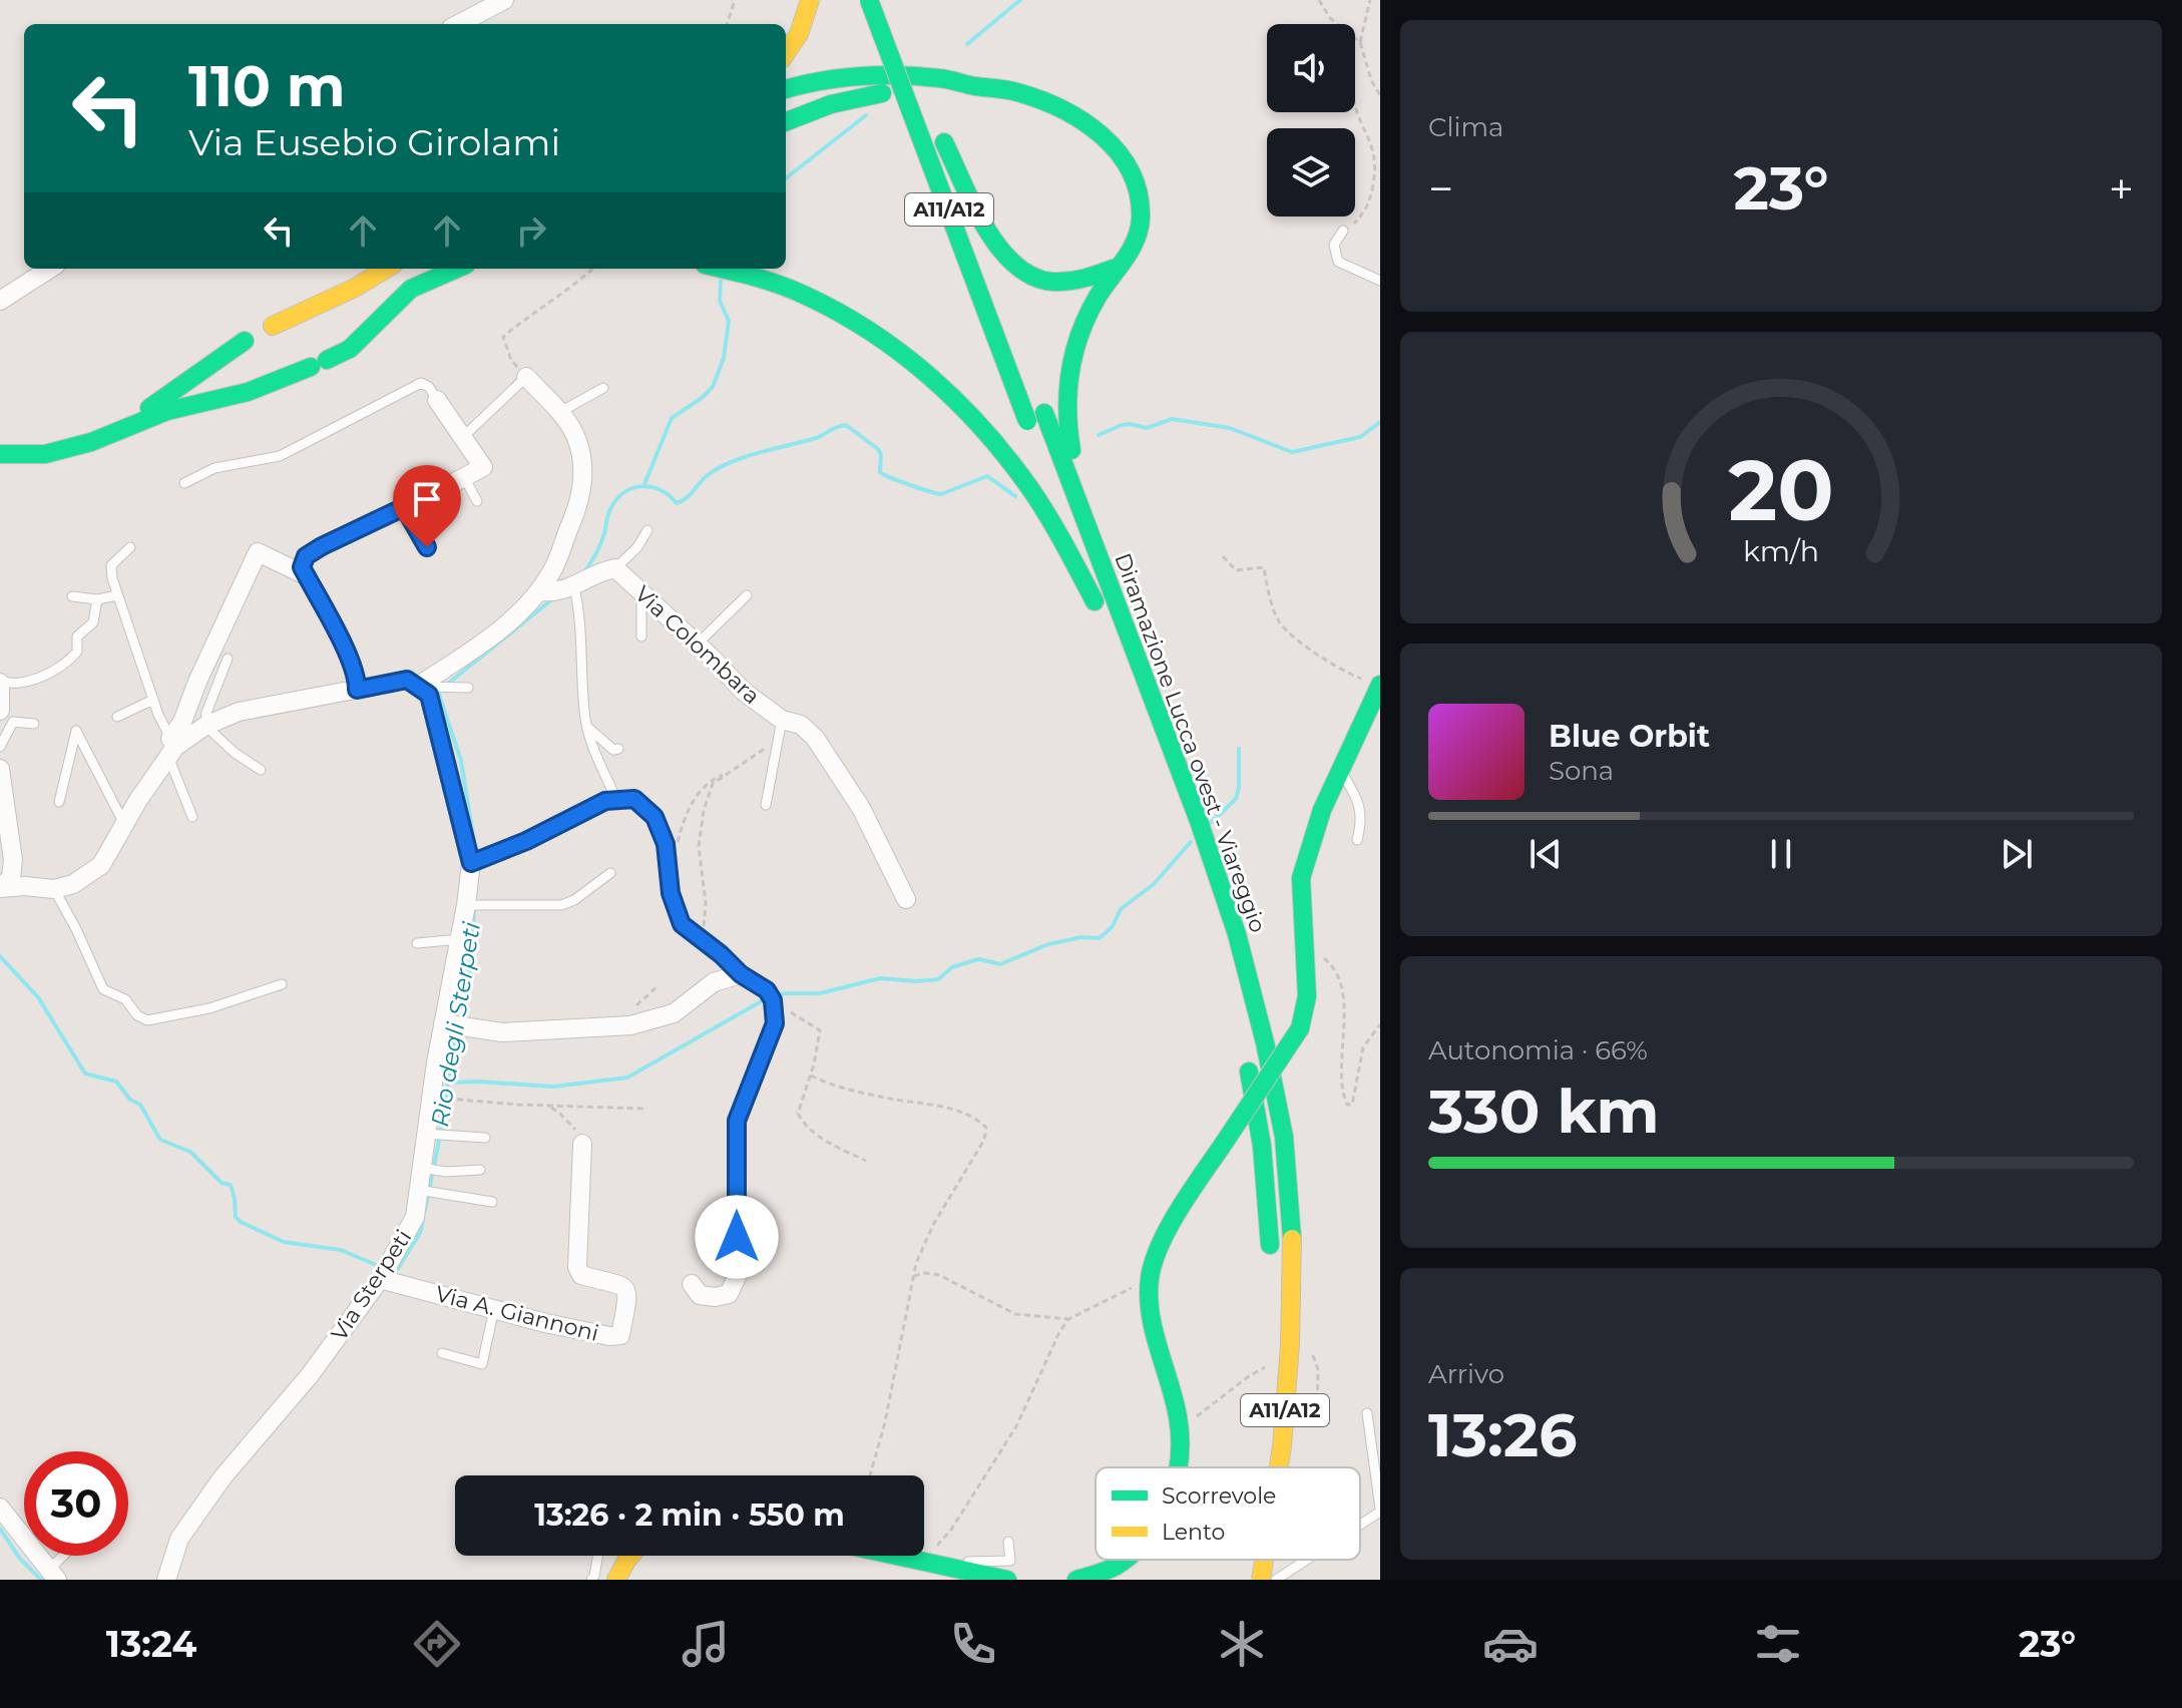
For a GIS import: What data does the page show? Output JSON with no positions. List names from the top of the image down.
{
  "streets": {
    "main road": ["A11/A12", "Diramazione Lucca ovest - Viareggio"],
    "street": ["Via Colombara", "Via Sterpeti", "Via A. Giannoni"]
  },
  "crossings": [
    ["Via Sterpeti", "Via A. Giannoni"]
  ],
  "water": ["Rio degli Sterpeti"],
  "legend": ["Scorrevole", "Lento"],
  "page": {
    "tile": [
      "Clima",
      ["Autonomia · 66%", "330 km"],
      ["Arrivo", "13:26"]
    ],
    "turn": ["110 m", "Via Eusebio Girolami"],
    "heat": ["−", "23°", "+"],
    "song": ["Blue Orbit", "Sona"],
    "limit": "30",
    "trip": "13:26 · 2 min · 550 m",
    "tabs": ["13:24", "23°"],
    "gauge": ["20", "km/h"]
  }
}
